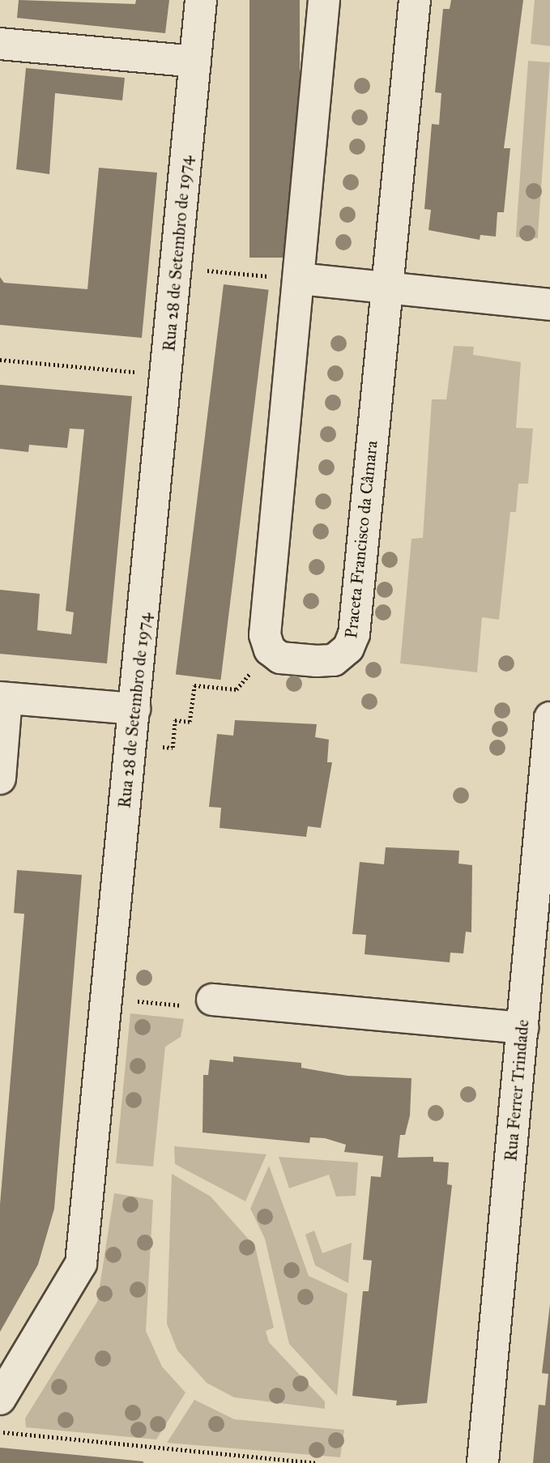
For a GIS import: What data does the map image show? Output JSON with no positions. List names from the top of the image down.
{
  "streets": {
    "street": ["Rua 28 de Setembro de 1974", "Praceta Francisco da Câmara", "Rua Ferrer Trindade"]
  }
}
